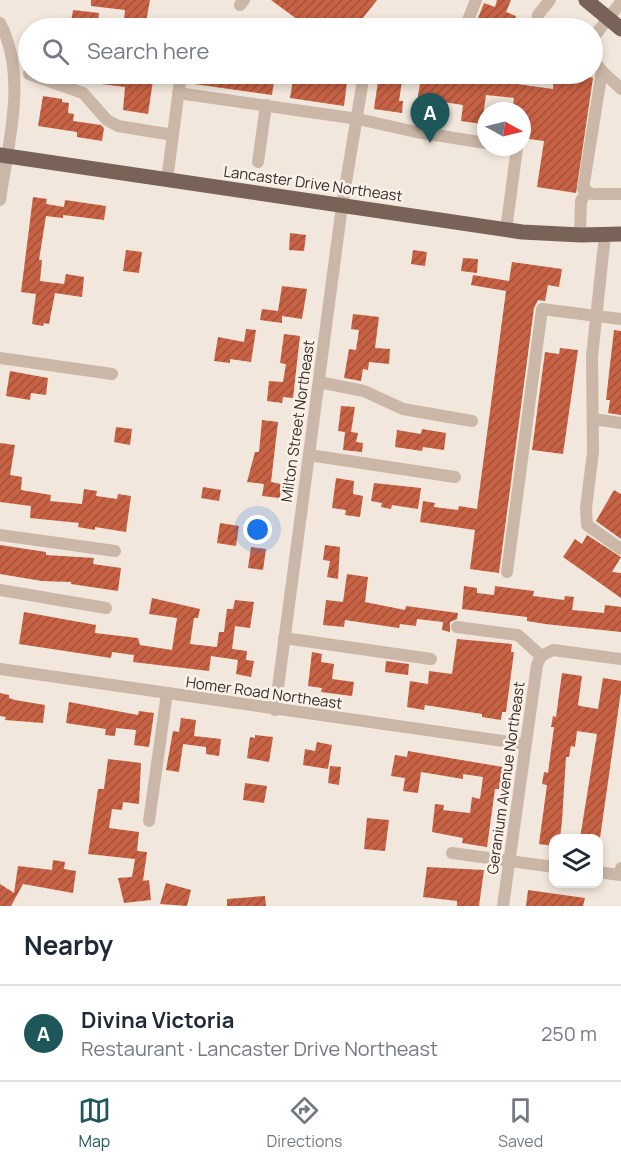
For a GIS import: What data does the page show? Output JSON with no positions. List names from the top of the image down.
{
  "streets": {
    "main road": ["Lancaster Drive Northeast"],
    "street": ["Milton Street Northeast", "Homer Road Northeast", "Geranium Avenue Northeast"]
  },
  "crossings": [
    ["Lancaster Drive Northeast", "Milton Street Northeast"],
    ["Milton Street Northeast", "Homer Road Northeast"],
    ["Homer Road Northeast", "Geranium Avenue Northeast"]
  ],
  "north": "right",
  "page": {
    "search": "Search here",
    "pins": "A",
    "heading": "Nearby",
    "list": [
      {
        "mark": "A",
        "name": "Divina Victoria",
        "note": "Restaurant · Lancaster Drive Northeast",
        "value": "250 m"
      }
    ],
    "nav": ["Map", "Directions", "Saved"]
  }
}
